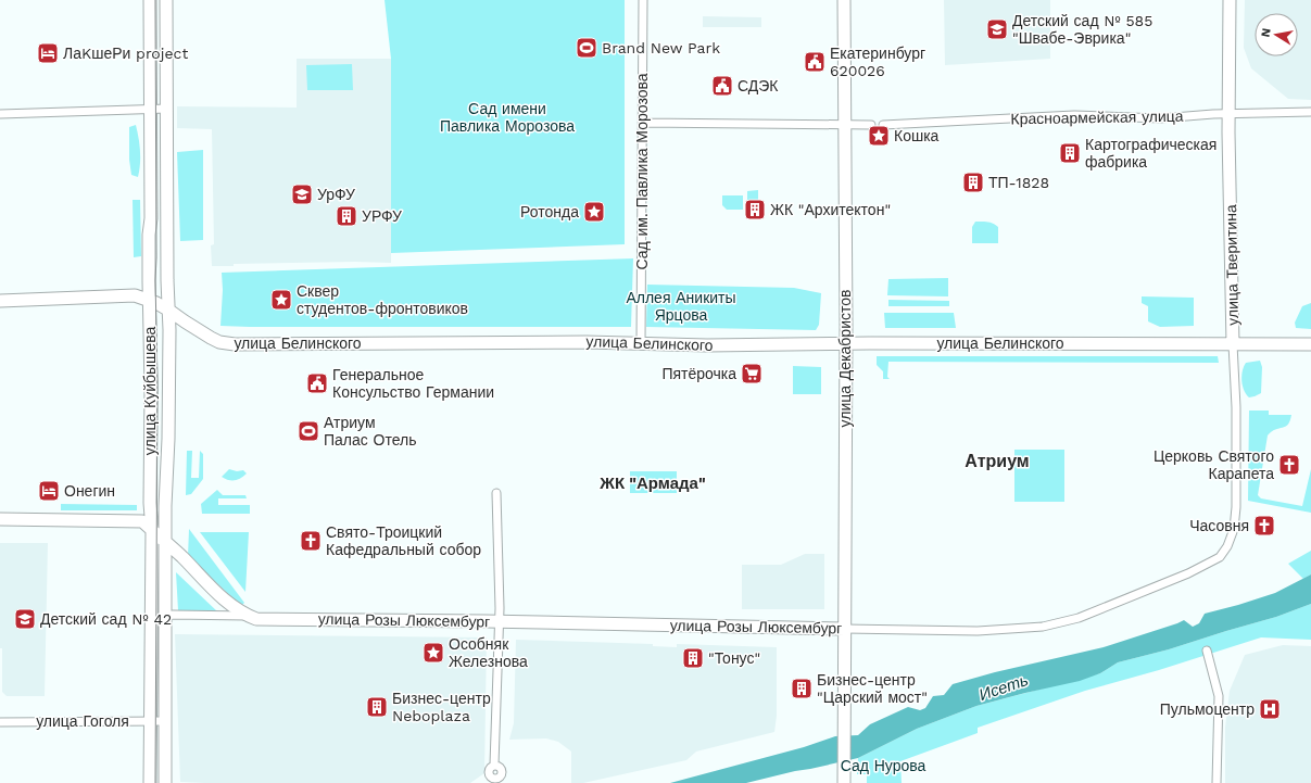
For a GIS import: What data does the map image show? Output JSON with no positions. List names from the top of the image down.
{
  "streets": {
    "main road": [
      "улица Тверитина",
      "улица Белинского",
      "улица Декабристов",
      "улица Куйбышева",
      "улица Розы Люксембург"
    ],
    "street": ["Красноармейская улица", "Сад им. Павлика Морозова", "улица Гоголя"]
  },
  "crossings": [
    ["Красноармейская улица", "улица Тверитина"],
    ["Сад им. Павлика Морозова", "улица Белинского"],
    ["улица Тверитина", "улица Белинского"],
    ["улица Тверитина", "улица Розы Люксембург"],
    ["улица Белинского", "улица Декабристов"],
    ["улица Белинского", "улица Куйбышева"],
    ["улица Декабристов", "улица Розы Люксембург"],
    ["улица Куйбышева", "улица Розы Люксембург"],
    ["улица Куйбышева", "улица Гоголя"]
  ],
  "districts": ["Атриум", "ЖК \"Армада\""],
  "water": ["Исеть"],
  "parks": ["Сад имени Павлика Морозова", "Аллея Аникиты Ярцова", "Сад Нурова"],
  "places": {
    "school or university": ["Детский сад № 585 \"Швабе-Эврика\"", "УрФУ", "Детский сад № 42"],
    "sports": ["Brand New Park", "Атриум Палас Отель"],
    "hotel": ["ЛаKшеРи project", "Онегин"],
    "public building": ["Екатеринбург 620026", "СДЭК", "Генеральное Консульство Германии"],
    "place": [
      "Кошка",
      "Ротонда",
      "Сквер студентов-фронтовиков",
      "Особняк Железнова"
    ],
    "building": [
      "Картографическая фабрика",
      "ТП-1828",
      "ЖК \"Архитектон\"",
      "УРФУ",
      "\"Тонус\"",
      "Бизнес-центр \"Царский мост\"",
      "Бизнес-центр Neboplaza"
    ],
    "supermarket": ["Пятёрочка"],
    "church": ["Церковь Святого Карапета", "Часовня", "Свято-Троицкий Кафедральный собор"],
    "hospital": ["Пульмоцентр"]
  },
  "north": "left"
}
